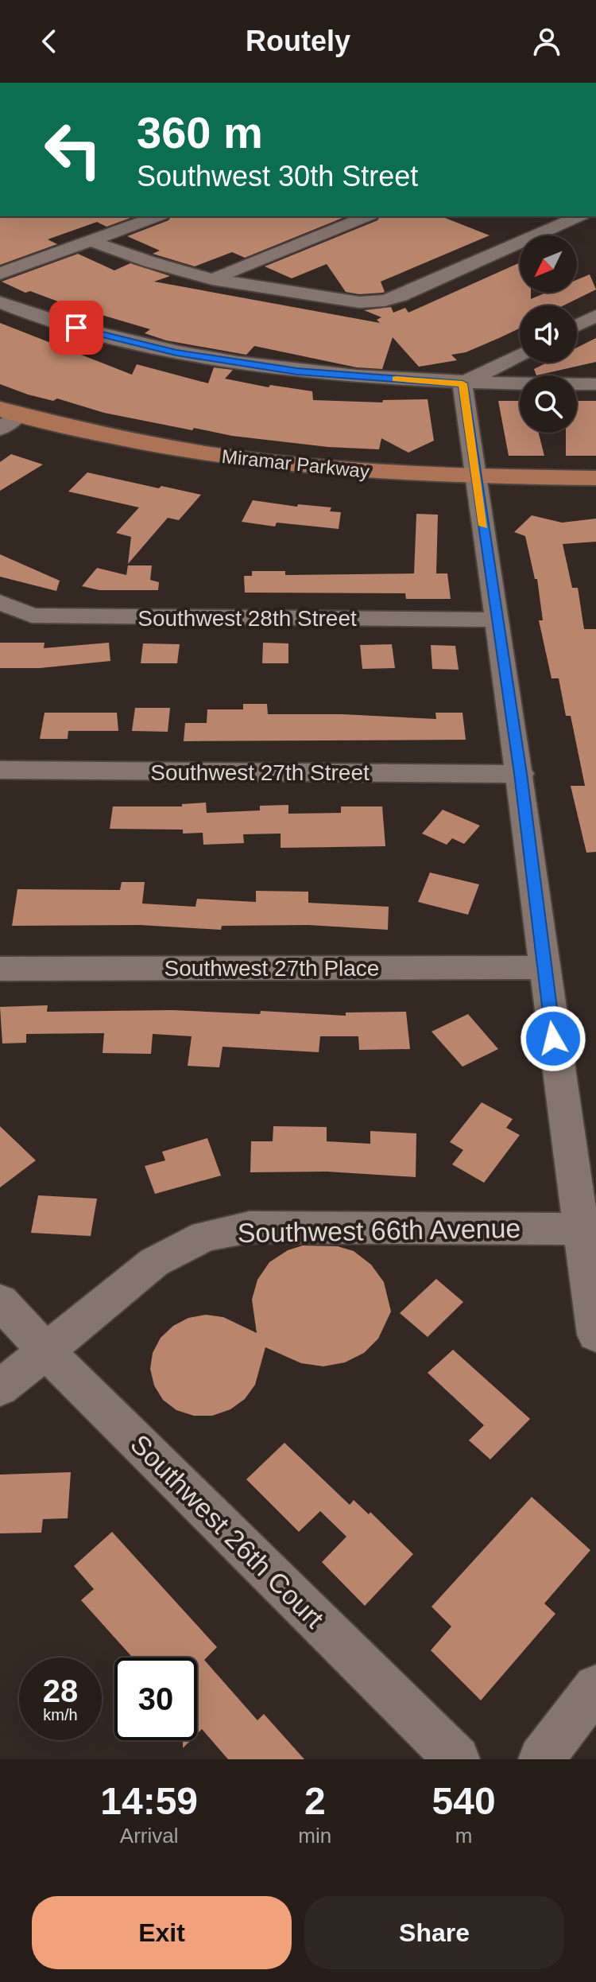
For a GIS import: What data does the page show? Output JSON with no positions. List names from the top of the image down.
{
  "streets": {
    "main road": ["Miramar Parkway"],
    "street": [
      "Southwest 28th Street",
      "Southwest 27th Street",
      "Southwest 27th Place",
      "Southwest 66th Avenue",
      "Southwest 26th Court"
    ]
  },
  "crossings": [
    ["Southwest 66th Avenue", "Southwest 26th Court"]
  ],
  "north": "bottom left",
  "page": {
    "header": "Routely",
    "turn": ["360 m", "Southwest 30th Street"],
    "speed": "28 km/h",
    "limit": "30",
    "eta": [
      "14:59",
      "Arrival",
      "2",
      "min",
      "540",
      "m"
    ],
    "buttons": ["Exit", "Share"]
  }
}
